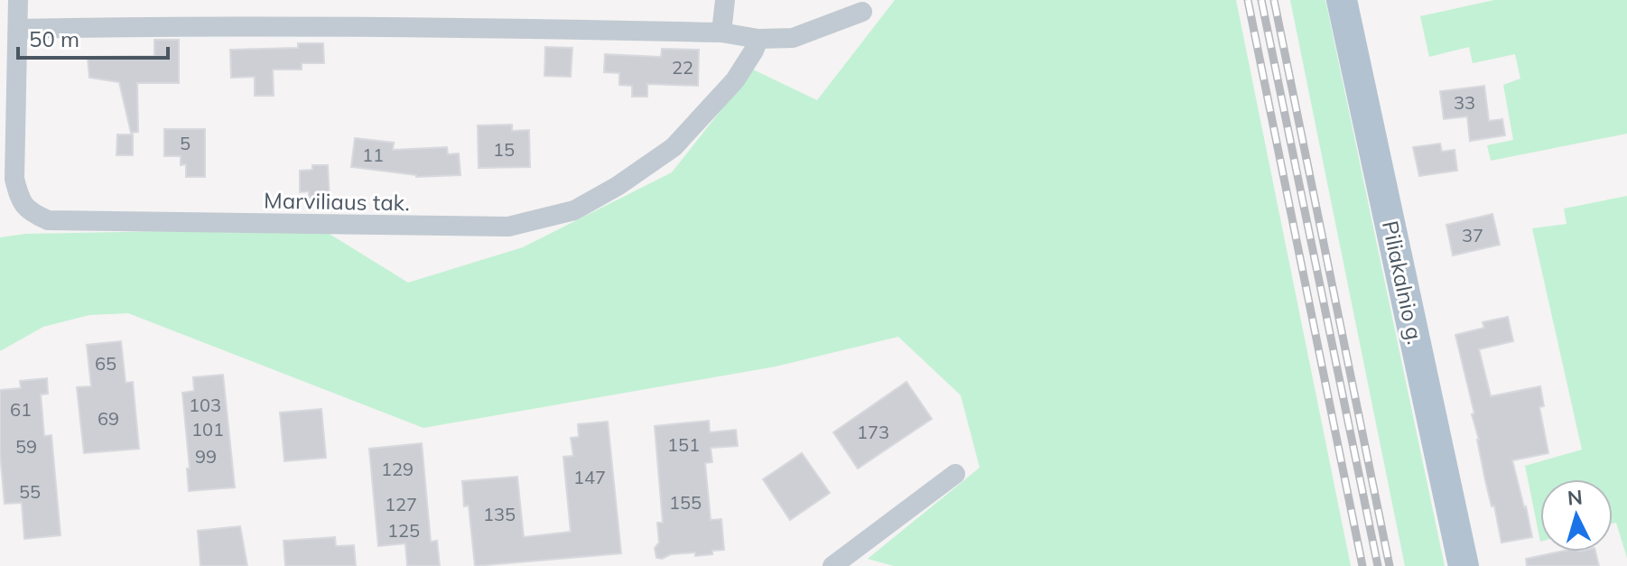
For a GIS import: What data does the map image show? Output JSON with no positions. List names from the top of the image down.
{
  "streets": {
    "main road": ["Piliakalnio g."],
    "street": ["Marviliaus tak."]
  },
  "house_numbers": [
    "22",
    "33",
    "5",
    "15",
    "11",
    "37",
    "65",
    "103",
    "61",
    "69",
    "101",
    "173",
    "151",
    "59",
    "99",
    "129",
    "147",
    "55",
    "155",
    "127",
    "135",
    "125"
  ],
  "scale_bar": "50 m",
  "north": "top"
}
